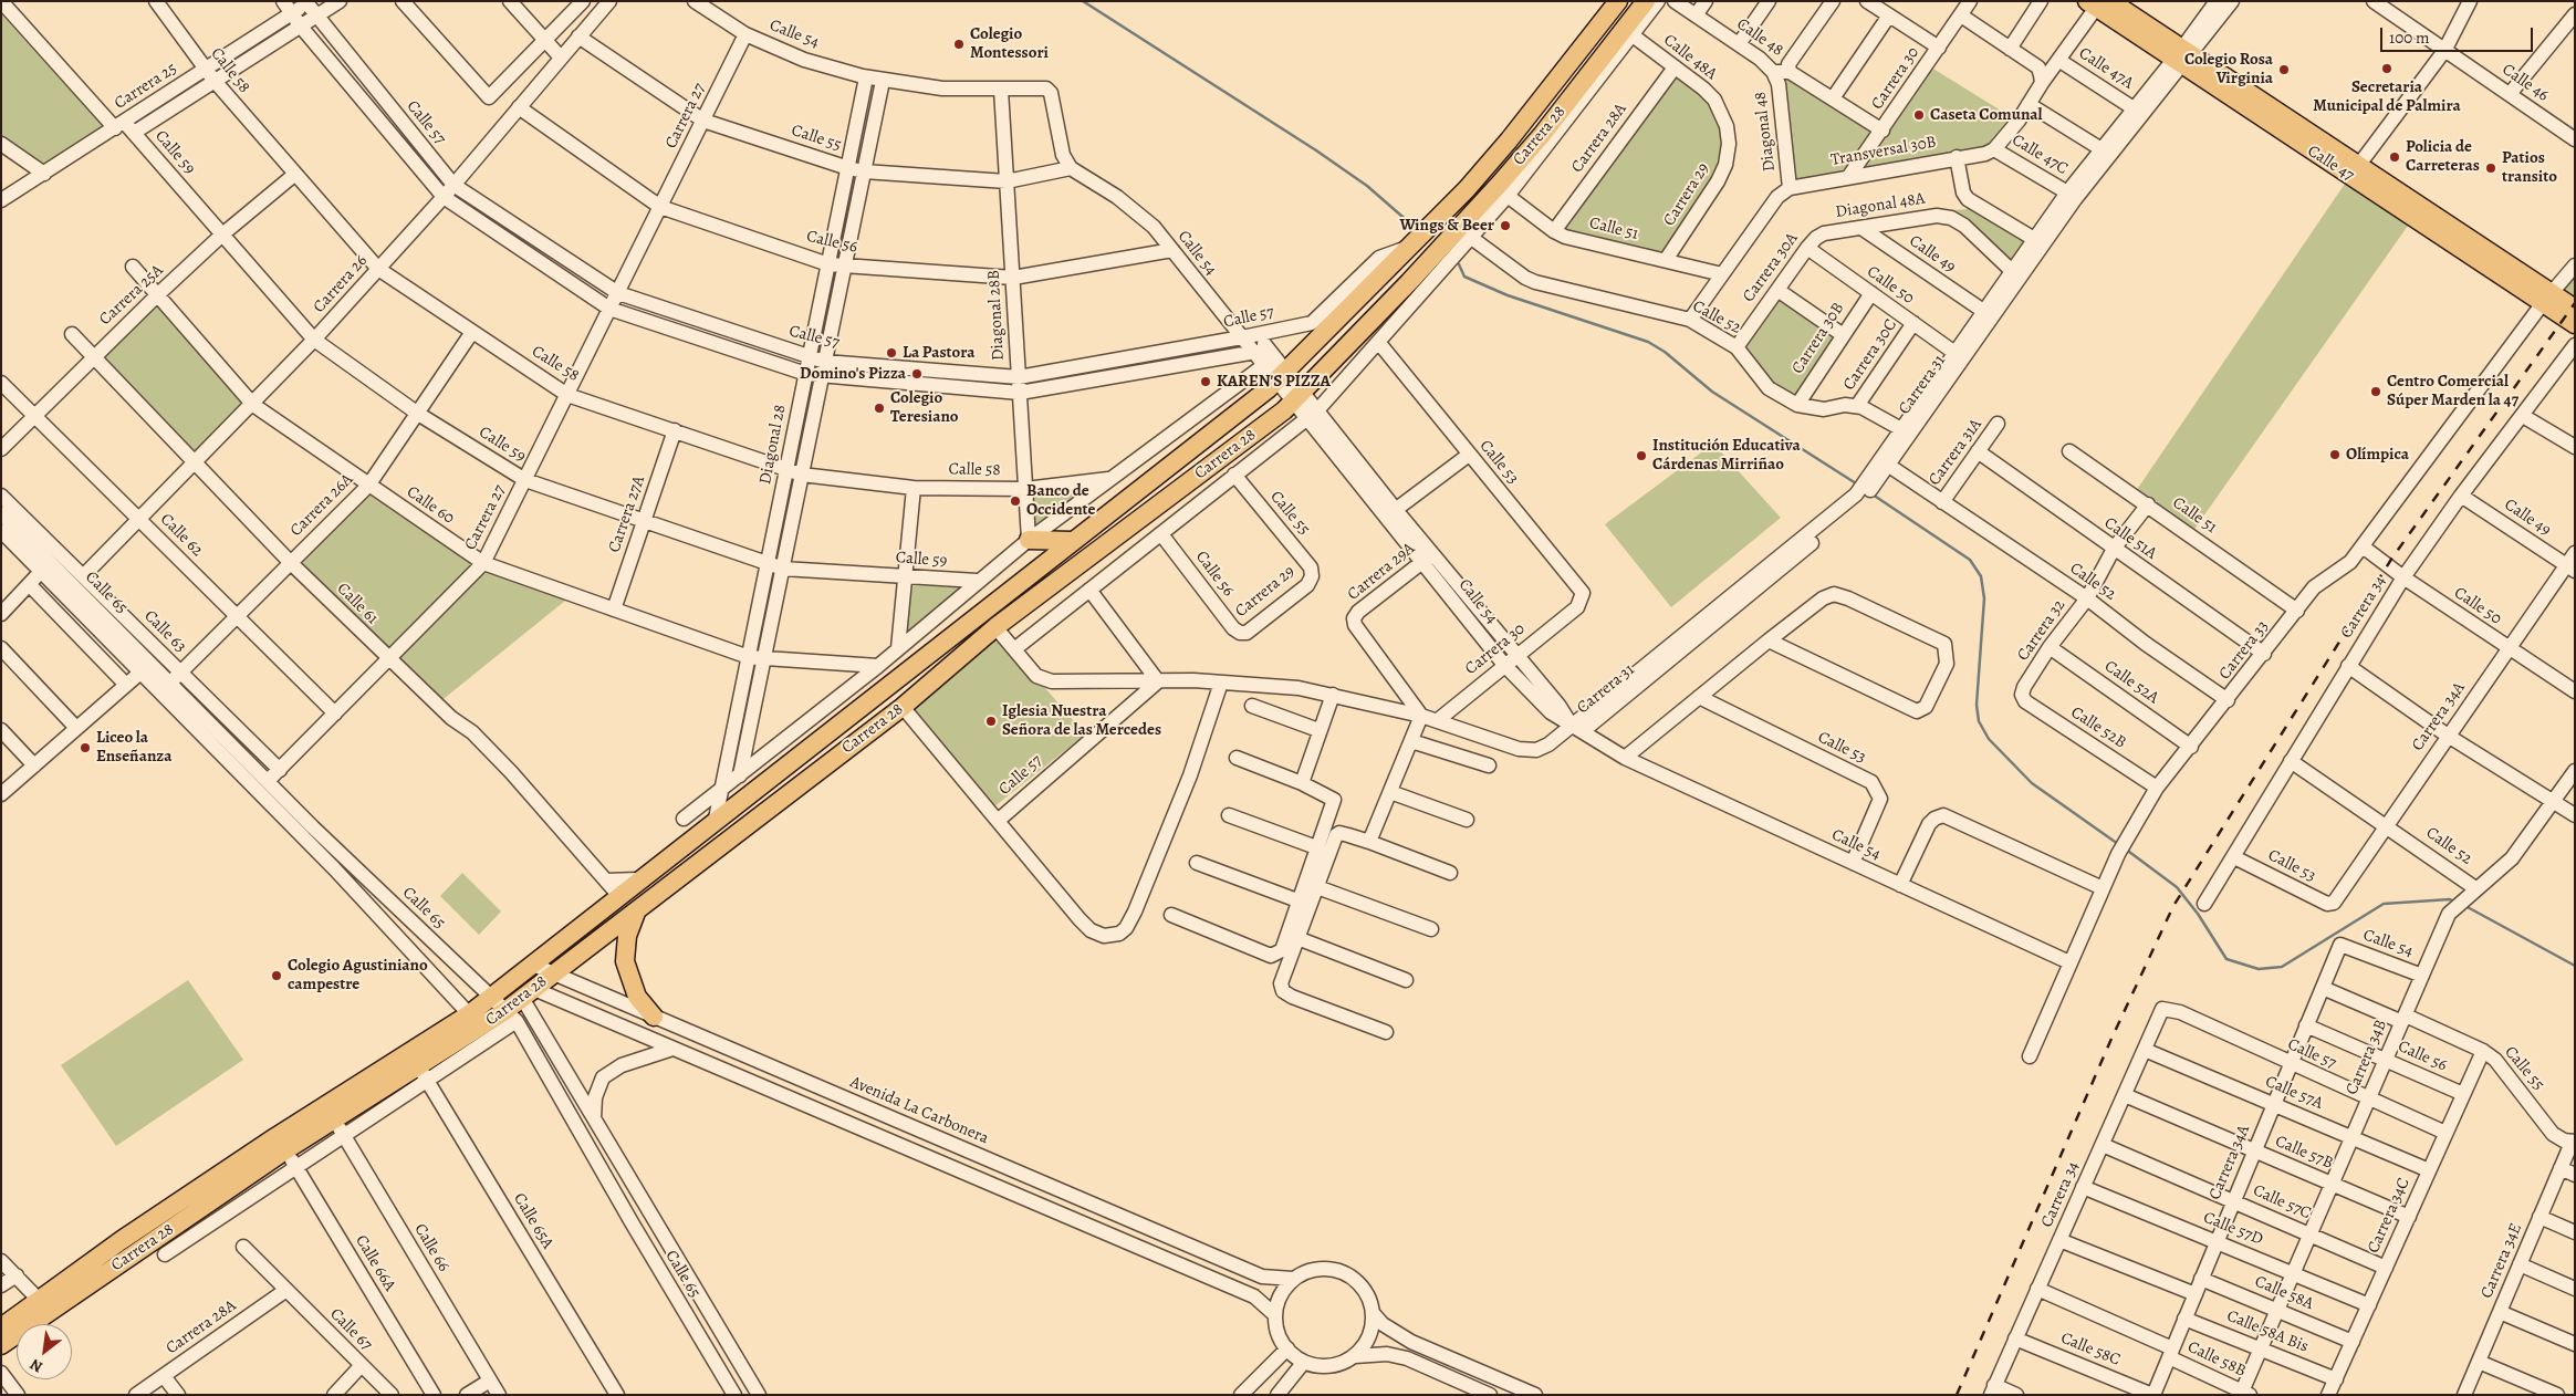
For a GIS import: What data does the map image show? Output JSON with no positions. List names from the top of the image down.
{
  "streets": {
    "main road": ["Carrera 28", "Calle 47"],
    "street": [
      "Calle 54",
      "Calle 48",
      "Calle 48A",
      "Calle 47A",
      "Calle 58",
      "Carrera 30",
      "Calle 46",
      "Carrera 25",
      "Carrera 27",
      "Calle 57",
      "Diagonal 48",
      "Calle 55",
      "Carrera 28A",
      "Transversal 30B",
      "Calle 59",
      "Calle 47C",
      "Carrera 29",
      "Diagonal 48A",
      "Calle 51",
      "Calle 56",
      "Calle 49",
      "Carrera 30A",
      "Carrera 26",
      "Calle 50",
      "Carrera 25A",
      "Diagonal 28B",
      "Calle 52",
      "Carrera 30B",
      "Carrera 30C",
      "Carrera 31",
      "Diagonal 28",
      "Carrera 31A",
      "Calle 53",
      "Carrera 26A",
      "Calle 60",
      "Carrera 27A",
      "Calle 62",
      "Calle 51A",
      "Carrera 29A",
      "Calle 65",
      "Calle 61",
      "Carrera 34",
      "Carrera 32",
      "Calle 63",
      "Carrera 33",
      "Calle 52A",
      "Carrera 34A",
      "Calle 52B",
      "Carrera 34B",
      "Calle 57A",
      "Avenida La Carbonera",
      "Calle 57B",
      "Calle 57C",
      "Carrera 34C",
      "Calle 65A",
      "Calle 57D",
      "Calle 66",
      "Carrera 34E",
      "Calle 66A",
      "Calle 58A",
      "Calle 67",
      "Calle 58A Bis",
      "Calle 58C",
      "Calle 58B"
    ]
  },
  "crossings": [
    ["Calle 54", "Carrera 30"],
    ["Calle 54", "Carrera 27"],
    ["Calle 54", "Calle 57"],
    ["Calle 54", "Carrera 28"],
    ["Calle 54", "Calle 55"],
    ["Calle 54", "Calle 56"],
    ["Calle 54", "Diagonal 28B"],
    ["Calle 54", "Carrera 31"],
    ["Calle 54", "Diagonal 28"],
    ["Calle 54", "Calle 53"],
    ["Calle 54", "Carrera 29A"],
    ["Calle 54", "Carrera 33"],
    ["Calle 54", "Carrera 34A"],
    ["Calle 54", "Carrera 34B"],
    ["Calle 48", "Carrera 30"],
    ["Calle 48", "Diagonal 48"],
    ["Calle 48A", "Carrera 28"],
    ["Calle 48A", "Carrera 28A"],
    ["Calle 48A", "Carrera 29"],
    ["Calle 47A", "Carrera 31"],
    ["Calle 58", "Carrera 25"],
    ["Calle 58", "Carrera 27"],
    ["Calle 58", "Carrera 26"],
    ["Calle 58", "Carrera 25A"],
    ["Calle 58", "Diagonal 28B"],
    ["Calle 58", "Diagonal 28"],
    ["Calle 58", "Carrera 26A"],
    ["Calle 58", "Carrera 27A"],
    ["Carrera 30", "Transversal 30B"],
    ["Carrera 30", "Carrera 31"],
    ["Carrera 30", "Calle 53"],
    ["Carrera 25", "Calle 57"],
    ["Carrera 25", "Calle 59"],
    ["Carrera 27", "Calle 57"],
    ["Carrera 27", "Calle 55"],
    ["Carrera 27", "Calle 59"],
    ["Carrera 27", "Calle 56"],
    ["Carrera 27", "Calle 60"],
    ["Carrera 27", "Calle 62"],
    ["Carrera 27", "Calle 65"],
    ["Carrera 27", "Calle 61"],
    ["Carrera 27", "Calle 63"],
    ["Calle 57", "Carrera 28"],
    ["Calle 57", "Carrera 26"],
    ["Calle 57", "Diagonal 28B"],
    ["Calle 57", "Diagonal 28"],
    ["Calle 57", "Carrera 34"],
    ["Calle 57", "Carrera 34A"],
    ["Calle 57", "Carrera 34B"],
    ["Calle 57", "Carrera 34C"],
    ["Diagonal 48", "Transversal 30B"],
    ["Carrera 28", "Calle 55"],
    ["Carrera 28", "Calle 51"],
    ["Carrera 28", "Calle 56"],
    ["Carrera 28", "Calle 52"],
    ["Carrera 28", "Diagonal 28"],
    ["Carrera 28", "Calle 53"],
    ["Carrera 28", "Calle 65"],
    ["Carrera 28", "Calle 61"],
    ["Carrera 28", "Avenida La Carbonera"],
    ["Carrera 28", "Calle 65A"],
    ["Carrera 28", "Calle 66"],
    ["Carrera 28", "Calle 66A"],
    ["Calle 55", "Carrera 29"],
    ["Calle 55", "Carrera 26"],
    ["Calle 55", "Diagonal 28B"],
    ["Calle 55", "Diagonal 28"],
    ["Calle 55", "Carrera 34A"],
    ["Calle 55", "Carrera 34B"],
    ["Calle 55", "Carrera 34C"],
    ["Calle 55", "Carrera 34E"],
    ["Carrera 28A", "Calle 51"],
    ["Carrera 28A", "Calle 67"],
    ["Transversal 30B", "Calle 47C"],
    ["Calle 59", "Carrera 26"],
    ["Calle 59", "Carrera 25A"],
    ["Calle 59", "Diagonal 28"],
    ["Calle 59", "Carrera 26A"],
    ["Calle 59", "Carrera 27A"],
    ["Calle 47C", "Carrera 31"],
    ["Calle 47", "Carrera 31"],
    ["Calle 47", "Carrera 33"],
    ["Carrera 29", "Calle 51"],
    ["Carrera 29", "Calle 56"],
    ["Diagonal 48A", "Calle 49"],
    ["Diagonal 48A", "Carrera 30A"],
    ["Diagonal 48A", "Calle 50"],
    ["Diagonal 48A", "Carrera 31"],
    ["Calle 51", "Carrera 32"],
    ["Calle 51", "Carrera 33"],
    ["Calle 56", "Carrera 26"],
    ["Calle 56", "Diagonal 28B"],
    ["Calle 56", "Diagonal 28"],
    ["Calle 56", "Carrera 34A"],
    ["Calle 56", "Carrera 34B"],
    ["Calle 56", "Carrera 34C"],
    ["Calle 49", "Carrera 31"],
    ["Calle 49", "Carrera 34"],
    ["Calle 49", "Carrera 34A"],
    ["Carrera 30A", "Calle 50"],
    ["Carrera 30A", "Calle 52"],
    ["Carrera 26", "Calle 60"],
    ["Carrera 26", "Calle 62"],
    ["Carrera 26", "Calle 61"],
    ["Carrera 26", "Calle 63"],
    ["Calle 50", "Carrera 30B"],
    ["Calle 50", "Carrera 30C"],
    ["Calle 50", "Carrera 31"],
    ["Calle 50", "Carrera 34"],
    ["Calle 50", "Carrera 33"],
    ["Calle 50", "Carrera 34A"],
    ["Carrera 25A", "Calle 60"],
    ["Carrera 25A", "Calle 62"],
    ["Carrera 25A", "Calle 61"],
    ["Calle 52", "Carrera 30B"],
    ["Calle 52", "Carrera 30C"],
    ["Calle 52", "Carrera 31"],
    ["Calle 52", "Carrera 31A"],
    ["Calle 52", "Carrera 34"],
    ["Calle 52", "Carrera 32"],
    ["Calle 52", "Carrera 33"],
    ["Calle 52", "Carrera 34A"],
    ["Calle 52", "Carrera 34B"],
    ["Diagonal 28", "Calle 60"],
    ["Carrera 31A", "Calle 51A"],
    ["Calle 53", "Carrera 34"],
    ["Calle 53", "Carrera 34A"],
    ["Carrera 26A", "Calle 60"],
    ["Carrera 26A", "Calle 62"],
    ["Carrera 26A", "Calle 65"],
    ["Carrera 26A", "Calle 61"],
    ["Carrera 26A", "Calle 63"],
    ["Calle 60", "Carrera 27A"],
    ["Calle 51A", "Carrera 32"],
    ["Calle 51A", "Carrera 33"],
    ["Calle 65", "Calle 63"],
    ["Carrera 34", "Calle 57A"],
    ["Carrera 34", "Calle 57B"],
    ["Carrera 34", "Calle 57C"],
    ["Carrera 34", "Calle 57D"],
    ["Carrera 34", "Calle 58C"],
    ["Carrera 34", "Calle 58B"],
    ["Carrera 32", "Calle 52A"],
    ["Carrera 32", "Calle 52B"],
    ["Carrera 33", "Calle 52A"],
    ["Carrera 33", "Calle 52B"],
    ["Carrera 34A", "Calle 57A"],
    ["Carrera 34A", "Calle 57B"],
    ["Carrera 34A", "Calle 57C"],
    ["Carrera 34A", "Calle 57D"],
    ["Carrera 34A", "Calle 58A"],
    ["Carrera 34A", "Calle 58A Bis"],
    ["Carrera 34A", "Calle 58C"],
    ["Carrera 34A", "Calle 58B"],
    ["Carrera 34B", "Calle 57A"],
    ["Carrera 34B", "Calle 57B"],
    ["Carrera 34B", "Calle 57C"],
    ["Carrera 34B", "Calle 57D"],
    ["Carrera 34B", "Calle 58A"],
    ["Carrera 34B", "Calle 58A Bis"],
    ["Carrera 34B", "Calle 58B"],
    ["Calle 57A", "Carrera 34C"],
    ["Calle 57B", "Carrera 34C"],
    ["Calle 57C", "Carrera 34C"],
    ["Carrera 34C", "Calle 57D"],
    ["Carrera 34C", "Calle 58A"],
    ["Carrera 34C", "Calle 58A Bis"]
  ],
  "places": [
    "Colegio Montessori",
    "Secretaria Municipal de Palmira",
    "Colegio Rosa Virginia",
    "Caseta Comunal",
    "Policia de Carreteras",
    "Patios transito",
    "Wings & Beer",
    "La Pastora",
    "Domino's Pizza",
    "KAREN'S PIZZA",
    "Centro Comercial Súper Marden la 47",
    "Colegio Teresiano",
    "Olímpica",
    "Institución Educativa Cárdenas Mirriñao",
    "Banco de Occidente",
    "Iglesia Nuestra Señora de las Mercedes",
    "Liceo la Enseñanza",
    "Colegio Agustiniano campestre"
  ],
  "scale_bar": "100 m",
  "north": "bottom left"
}
